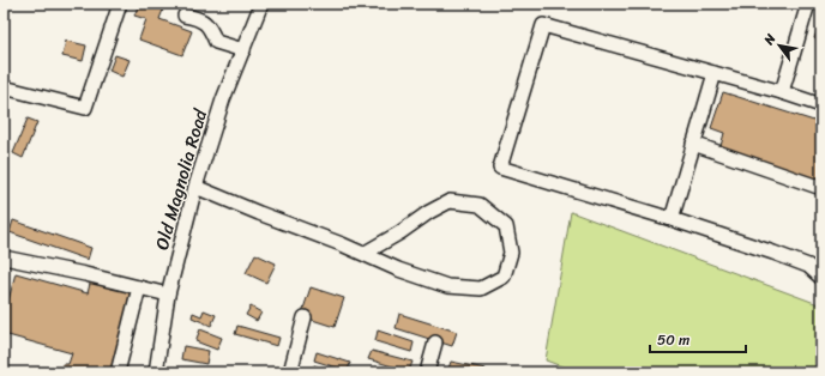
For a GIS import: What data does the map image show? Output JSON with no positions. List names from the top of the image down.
{
  "streets": {
    "street": ["Old Magnolia Road"]
  },
  "scale_bar": "50 m",
  "north": "top left"
}
